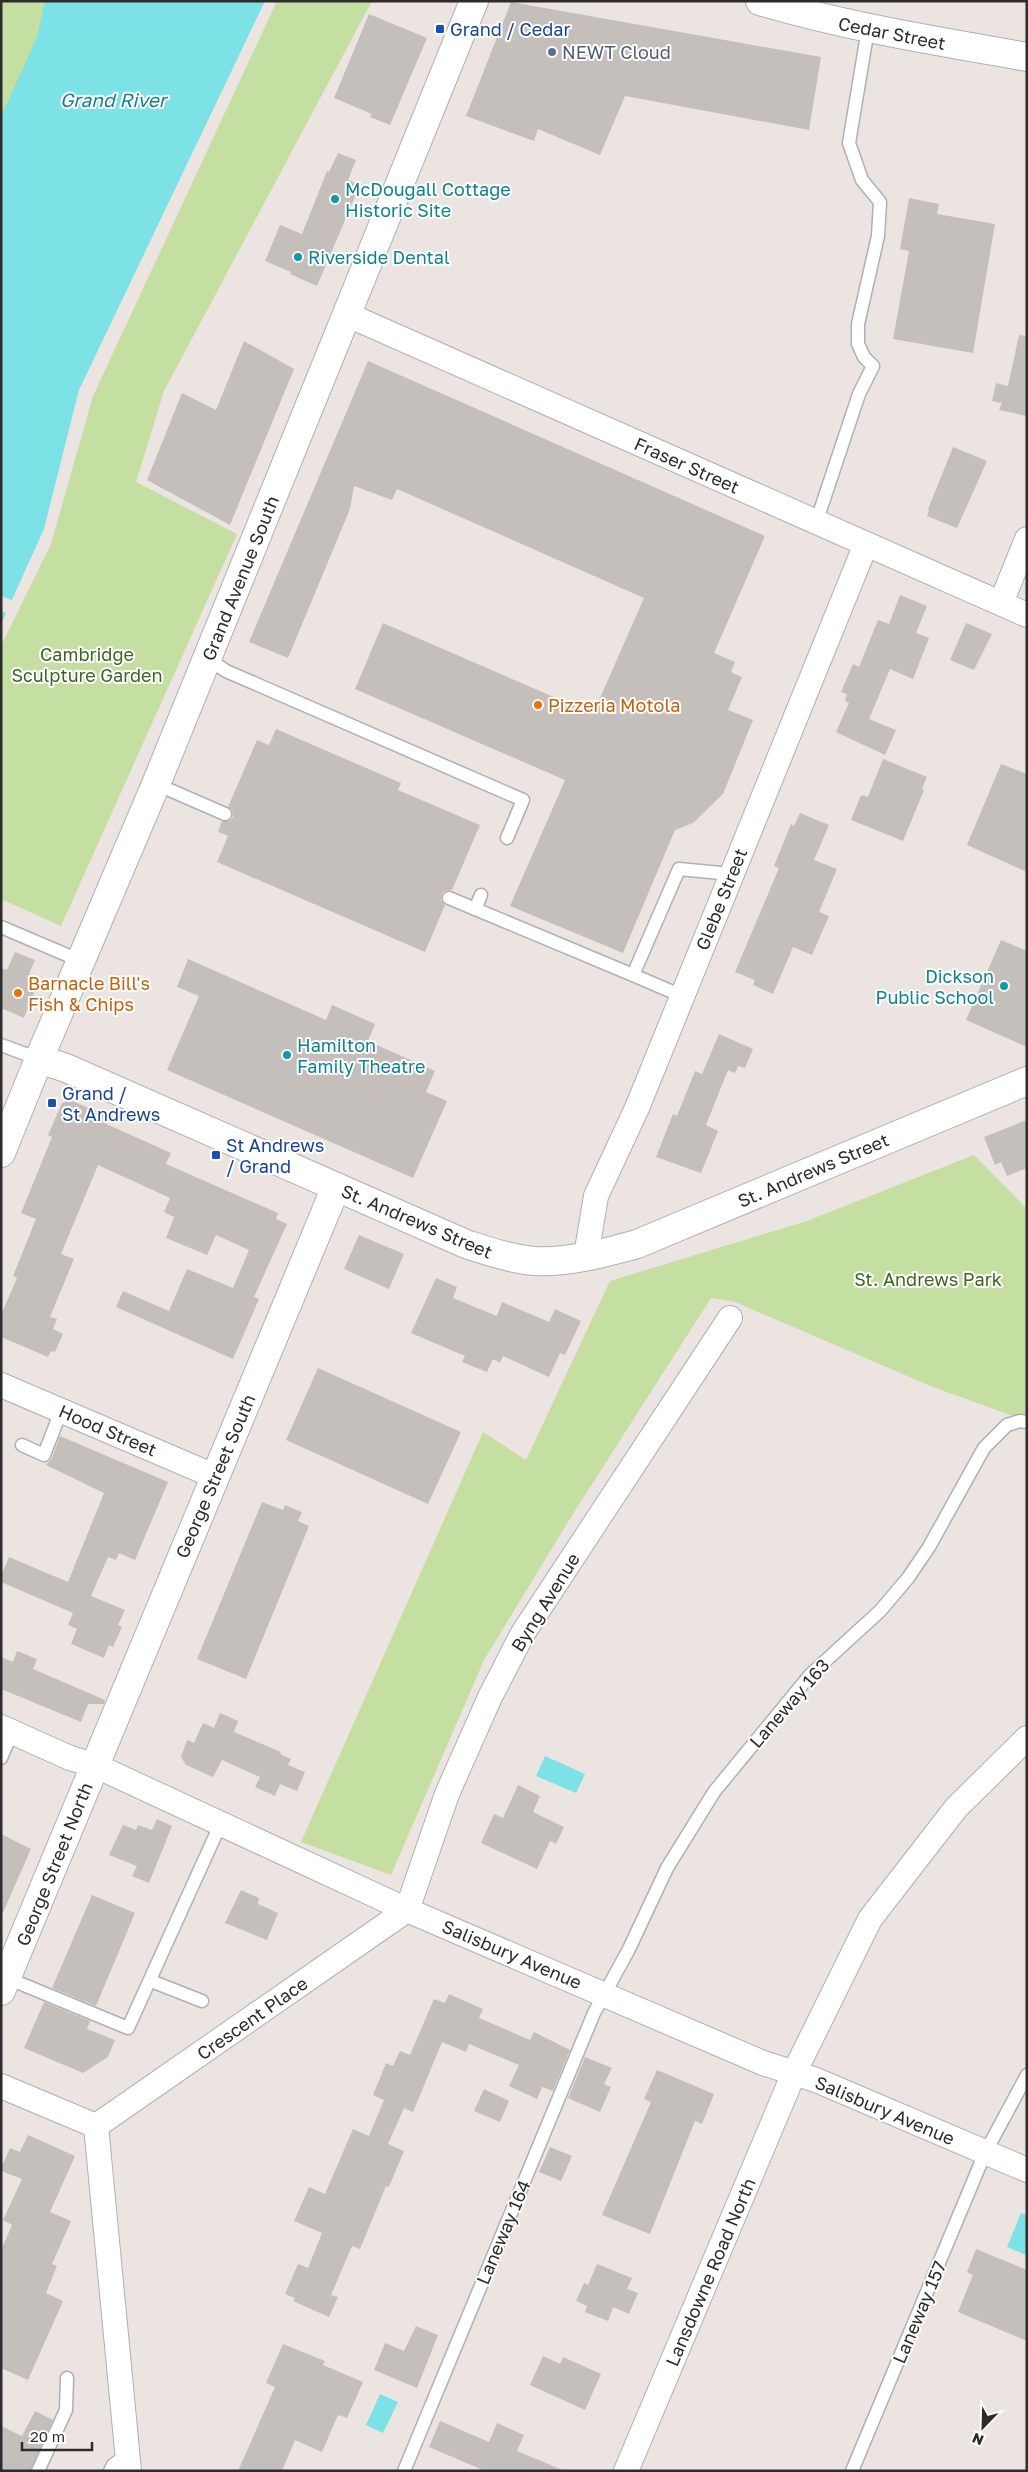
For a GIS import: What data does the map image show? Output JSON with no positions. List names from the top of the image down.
{
  "streets": {
    "main road": [
      "Cedar Street",
      "Grand Avenue South",
      "St. Andrews Street",
      "George Street South",
      "George Street North"
    ],
    "street": [
      "Fraser Street",
      "Glebe Street",
      "Hood Street",
      "Byng Avenue",
      "Salisbury Avenue",
      "Crescent Place",
      "Lansdowne Road North"
    ],
    "lane": ["Laneway 163", "Laneway 164", "Laneway 157"]
  },
  "crossings": [
    ["Fraser Street", "Grand Avenue South"],
    ["Fraser Street", "Glebe Street"],
    ["Grand Avenue South", "St. Andrews Street"],
    ["Glebe Street", "St. Andrews Street"],
    ["St. Andrews Street", "George Street South"],
    ["Hood Street", "George Street South"],
    ["George Street South", "George Street North"],
    ["George Street South", "Salisbury Avenue"],
    ["Byng Avenue", "Salisbury Avenue"],
    ["Byng Avenue", "Crescent Place"],
    ["Laneway 163", "Salisbury Avenue"],
    ["Laneway 163", "Laneway 164"],
    ["George Street North", "Salisbury Avenue"],
    ["Salisbury Avenue", "Crescent Place"],
    ["Salisbury Avenue", "Laneway 164"],
    ["Salisbury Avenue", "Lansdowne Road North"],
    ["Salisbury Avenue", "Laneway 157"]
  ],
  "water": ["Grand River"],
  "parks": ["Cambridge Sculpture Garden", "St. Andrews Park"],
  "places": {
    "transit": ["Grand / Cedar", "Grand / St Andrews", "St Andrews / Grand"],
    "other": [
      "NEWT Cloud",
      "McDougall Cottage Historic Site",
      "Riverside Dental",
      "Pizzeria Motola",
      "Dickson Public School",
      "Barnacle Bill's Fish & Chips",
      "Hamilton Family Theatre"
    ]
  },
  "scale_bar": "20 m",
  "north": "bottom left"
}
